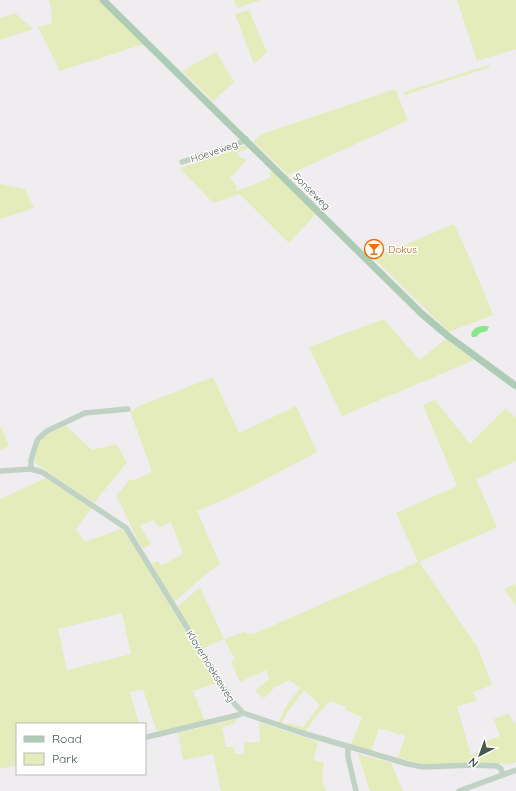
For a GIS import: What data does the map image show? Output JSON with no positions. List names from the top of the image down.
{
  "streets": {
    "main road": ["Sonseweg"],
    "street": ["Hoeveweg", "Klaverhoekseweg"]
  },
  "crossings": [
    ["Hoeveweg", "Sonseweg"]
  ],
  "places": {
    "bar": ["Dokus"]
  },
  "legend": ["Road", "Park"],
  "north": "bottom left"
}
